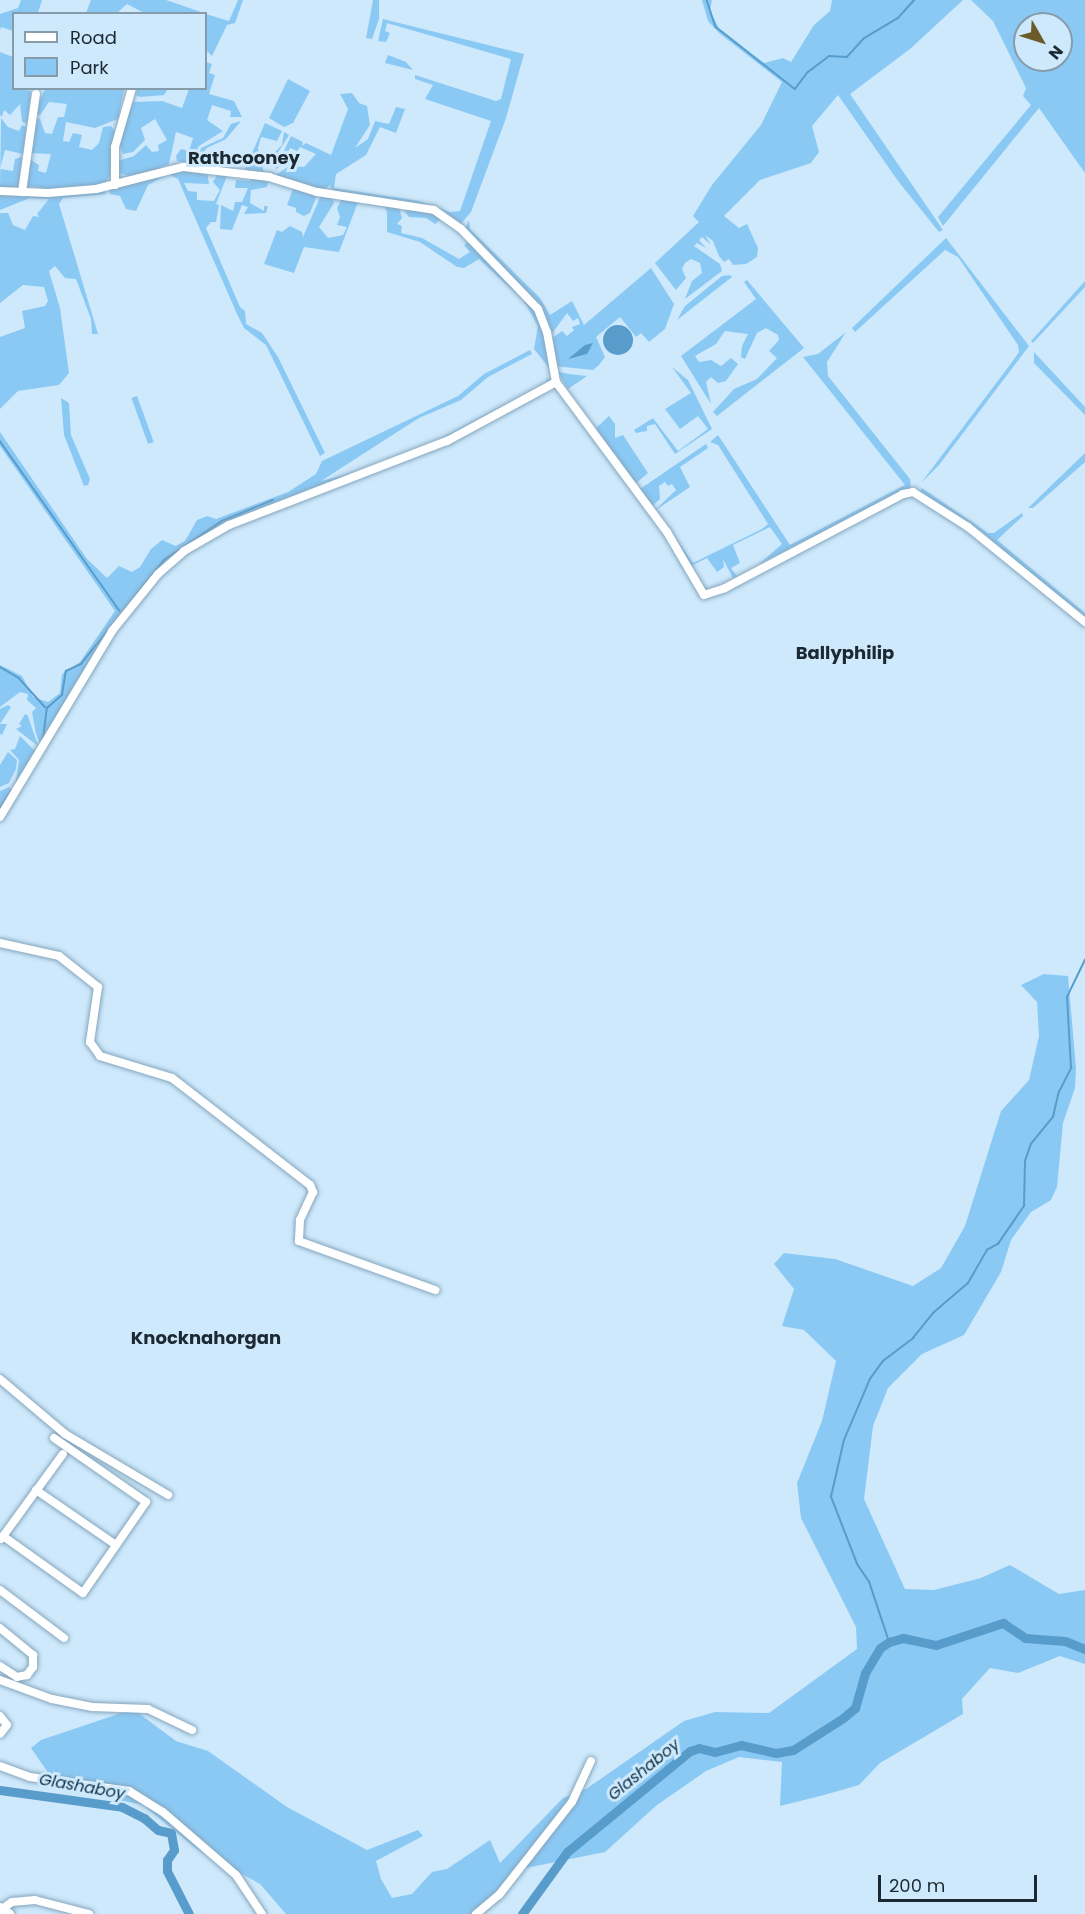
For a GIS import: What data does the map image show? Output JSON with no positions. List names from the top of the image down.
{
  "districts": ["Rathcooney", "Ballyphilip", "Knocknahorgan"],
  "water": ["Glashaboy"],
  "legend": ["Road", "Park"],
  "scale_bar": "200 m",
  "north": "bottom right"
}
